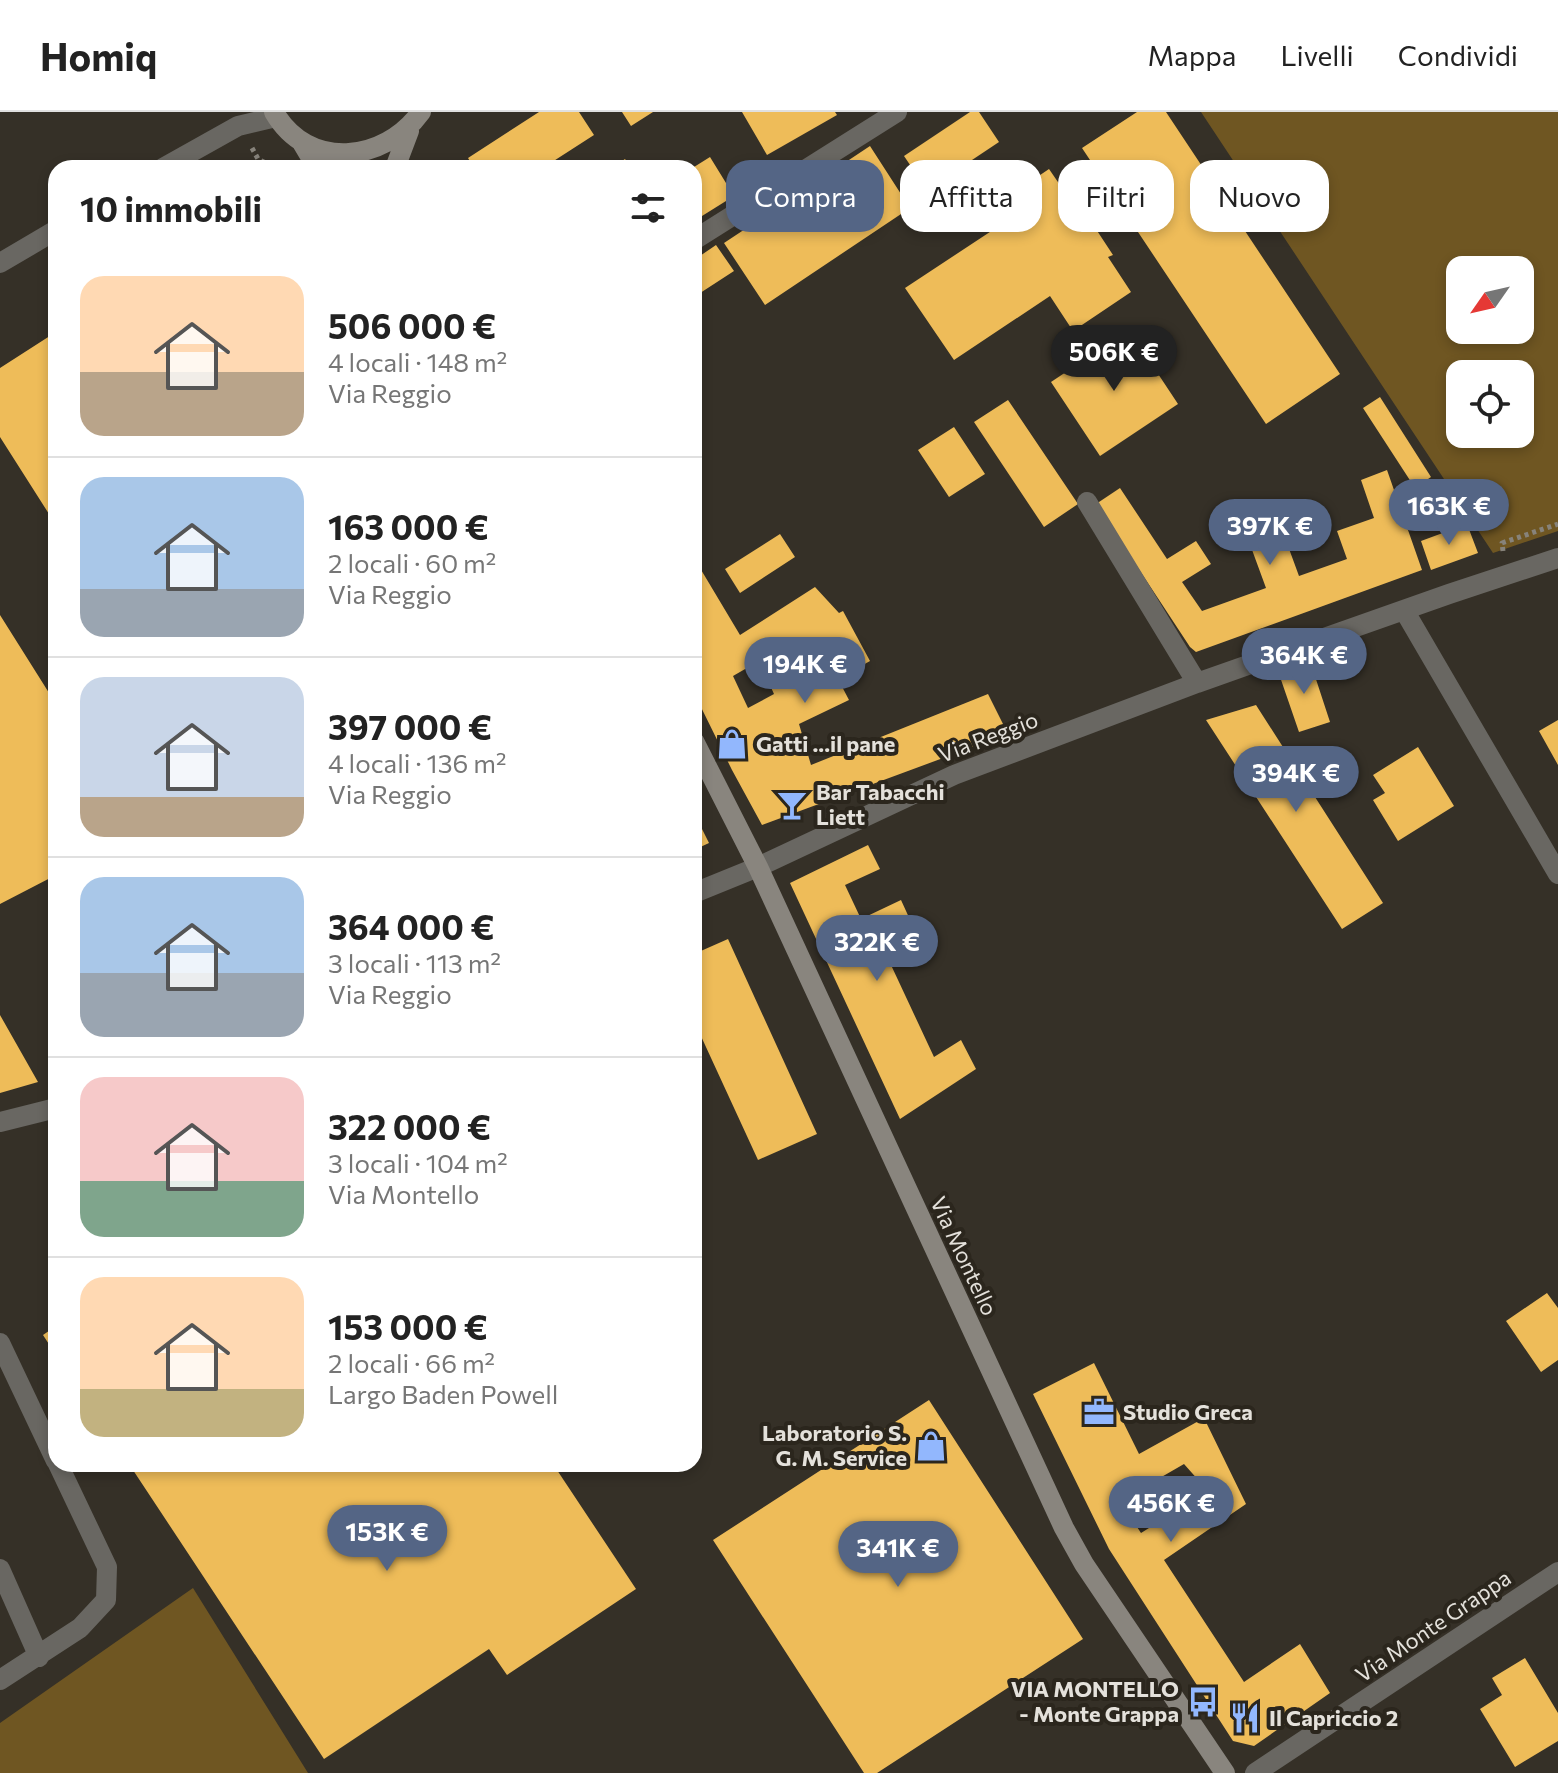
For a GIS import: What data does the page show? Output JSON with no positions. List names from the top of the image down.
{
  "streets": {
    "street": ["Via Reggio", "Via Montello", "Via Monte Grappa"]
  },
  "crossings": [
    ["Via Reggio", "Via Montello"]
  ],
  "places": {
    "shop": ["Gatti ...il pane", "Laboratorio S. G. M. Service"],
    "bar": ["Bar Tabacchi Liett"],
    "office": ["Studio Greca"],
    "bus stop": ["VIA MONTELLO ‐ Monte Grappa"],
    "restaurant": ["Il Capriccio 2"]
  },
  "north": "bottom left",
  "page": {
    "header": "Homiq",
    "nav": ["Mappa", "Livelli", "Condividi"],
    "chip": [
      "Compra",
      "Affitta",
      "Filtri",
      "Nuovo"
    ],
    "heading": "10 immobili",
    "list": [
      {
        "name": "506 000 €",
        "note": "4 locali · 148 m² · Via Reggio"
      },
      {
        "name": "163 000 €",
        "note": "2 locali · 60 m² · Via Reggio"
      },
      {
        "name": "397 000 €",
        "note": "4 locali · 136 m² · Via Reggio"
      },
      {
        "name": "364 000 €",
        "note": "3 locali · 113 m² · Via Reggio"
      },
      {
        "name": "322 000 €",
        "note": "3 locali · 104 m² · Via Montello"
      },
      {
        "name": "153 000 €",
        "note": "2 locali · 66 m² · Largo Baden Powell"
      }
    ],
    "price": [
      "506K €",
      "163K €",
      "397K €",
      "364K €",
      "194K €",
      "394K €",
      "322K €",
      "456K €",
      "153K €",
      "341K €"
    ]
  }
}
